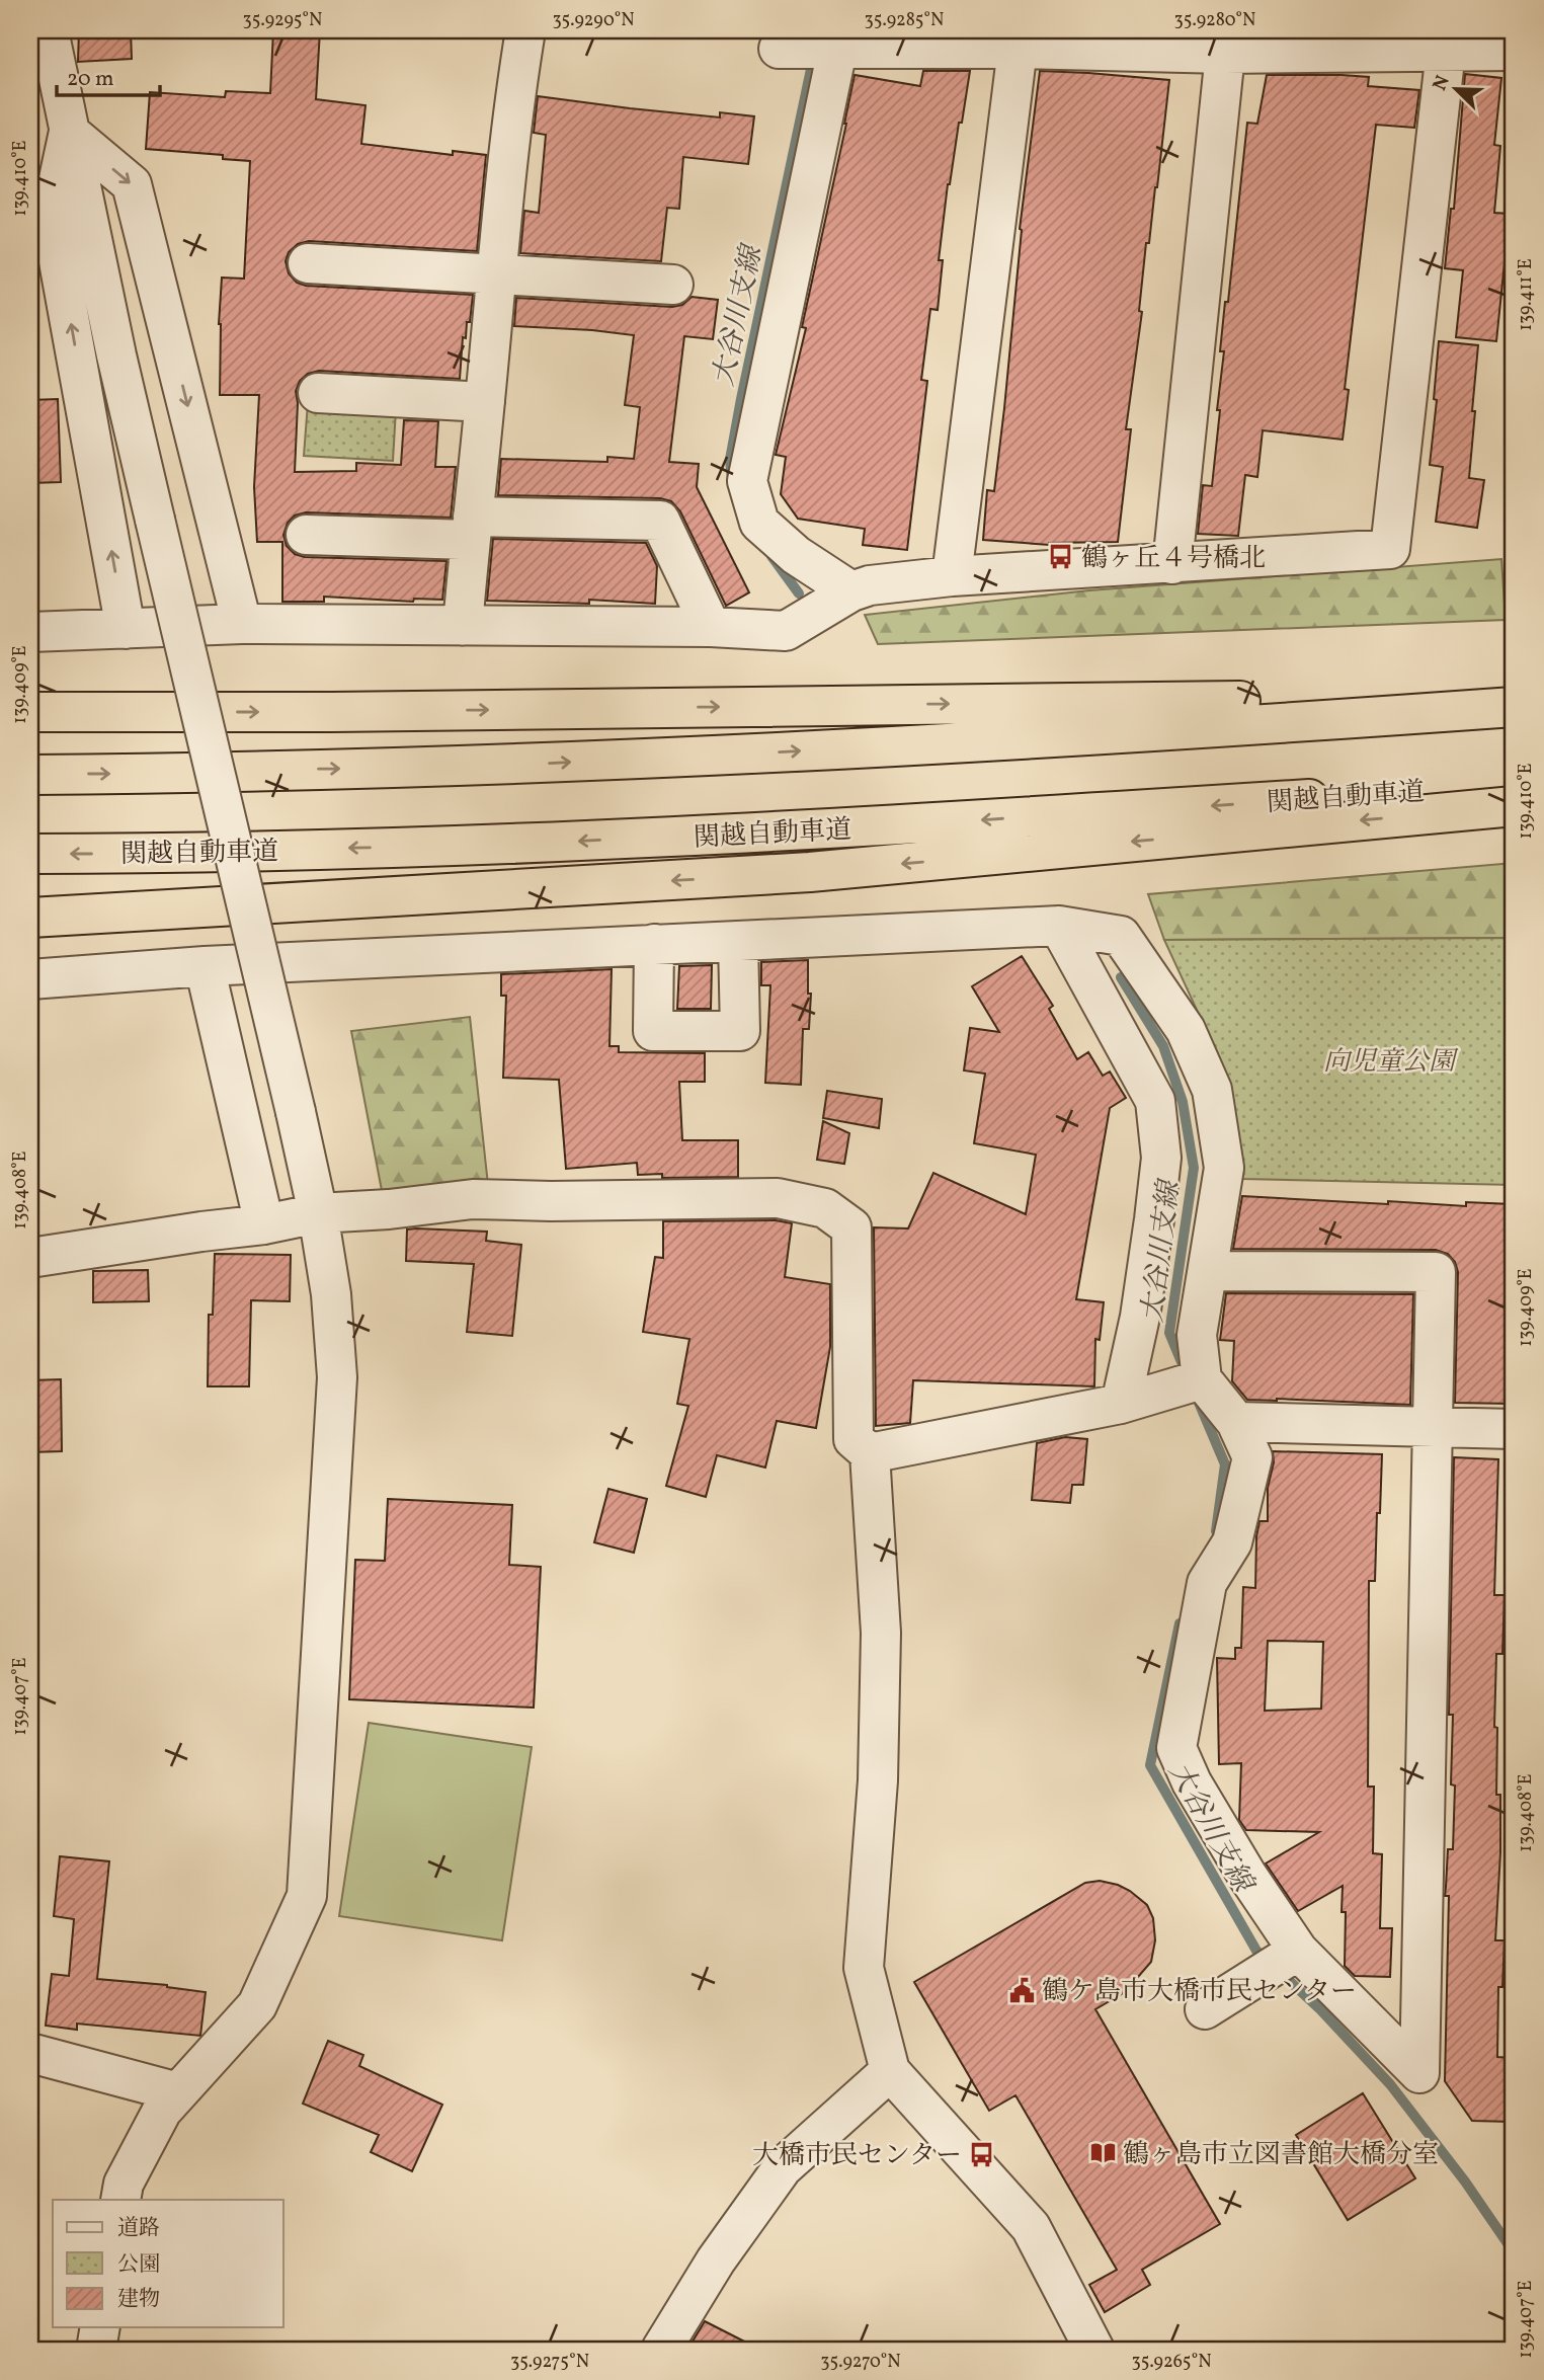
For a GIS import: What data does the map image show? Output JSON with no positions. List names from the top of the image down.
{
  "streets": {
    "highway": ["関越自動車道"]
  },
  "water": ["大谷川支線"],
  "parks": ["向児童公園"],
  "places": {
    "bus stop": ["鶴ヶ丘４号橋北", "大橋市民センター"],
    "public building": ["鶴ケ島市大橋市民センター"],
    "library": ["鶴ヶ島市立図書館大橋分室"]
  },
  "legend": ["道路", "公園", "建物"],
  "scale_bar": "20 m",
  "north": "top left",
  "coordinates": [
    "35.9295°N",
    "35.9290°N",
    "35.9285°N",
    "35.9280°N",
    "139.410°E",
    "139.411°E",
    "139.409°E",
    "139.408°E",
    "139.407°E",
    "35.9275°N",
    "35.9270°N",
    "35.9265°N"
  ]
}
